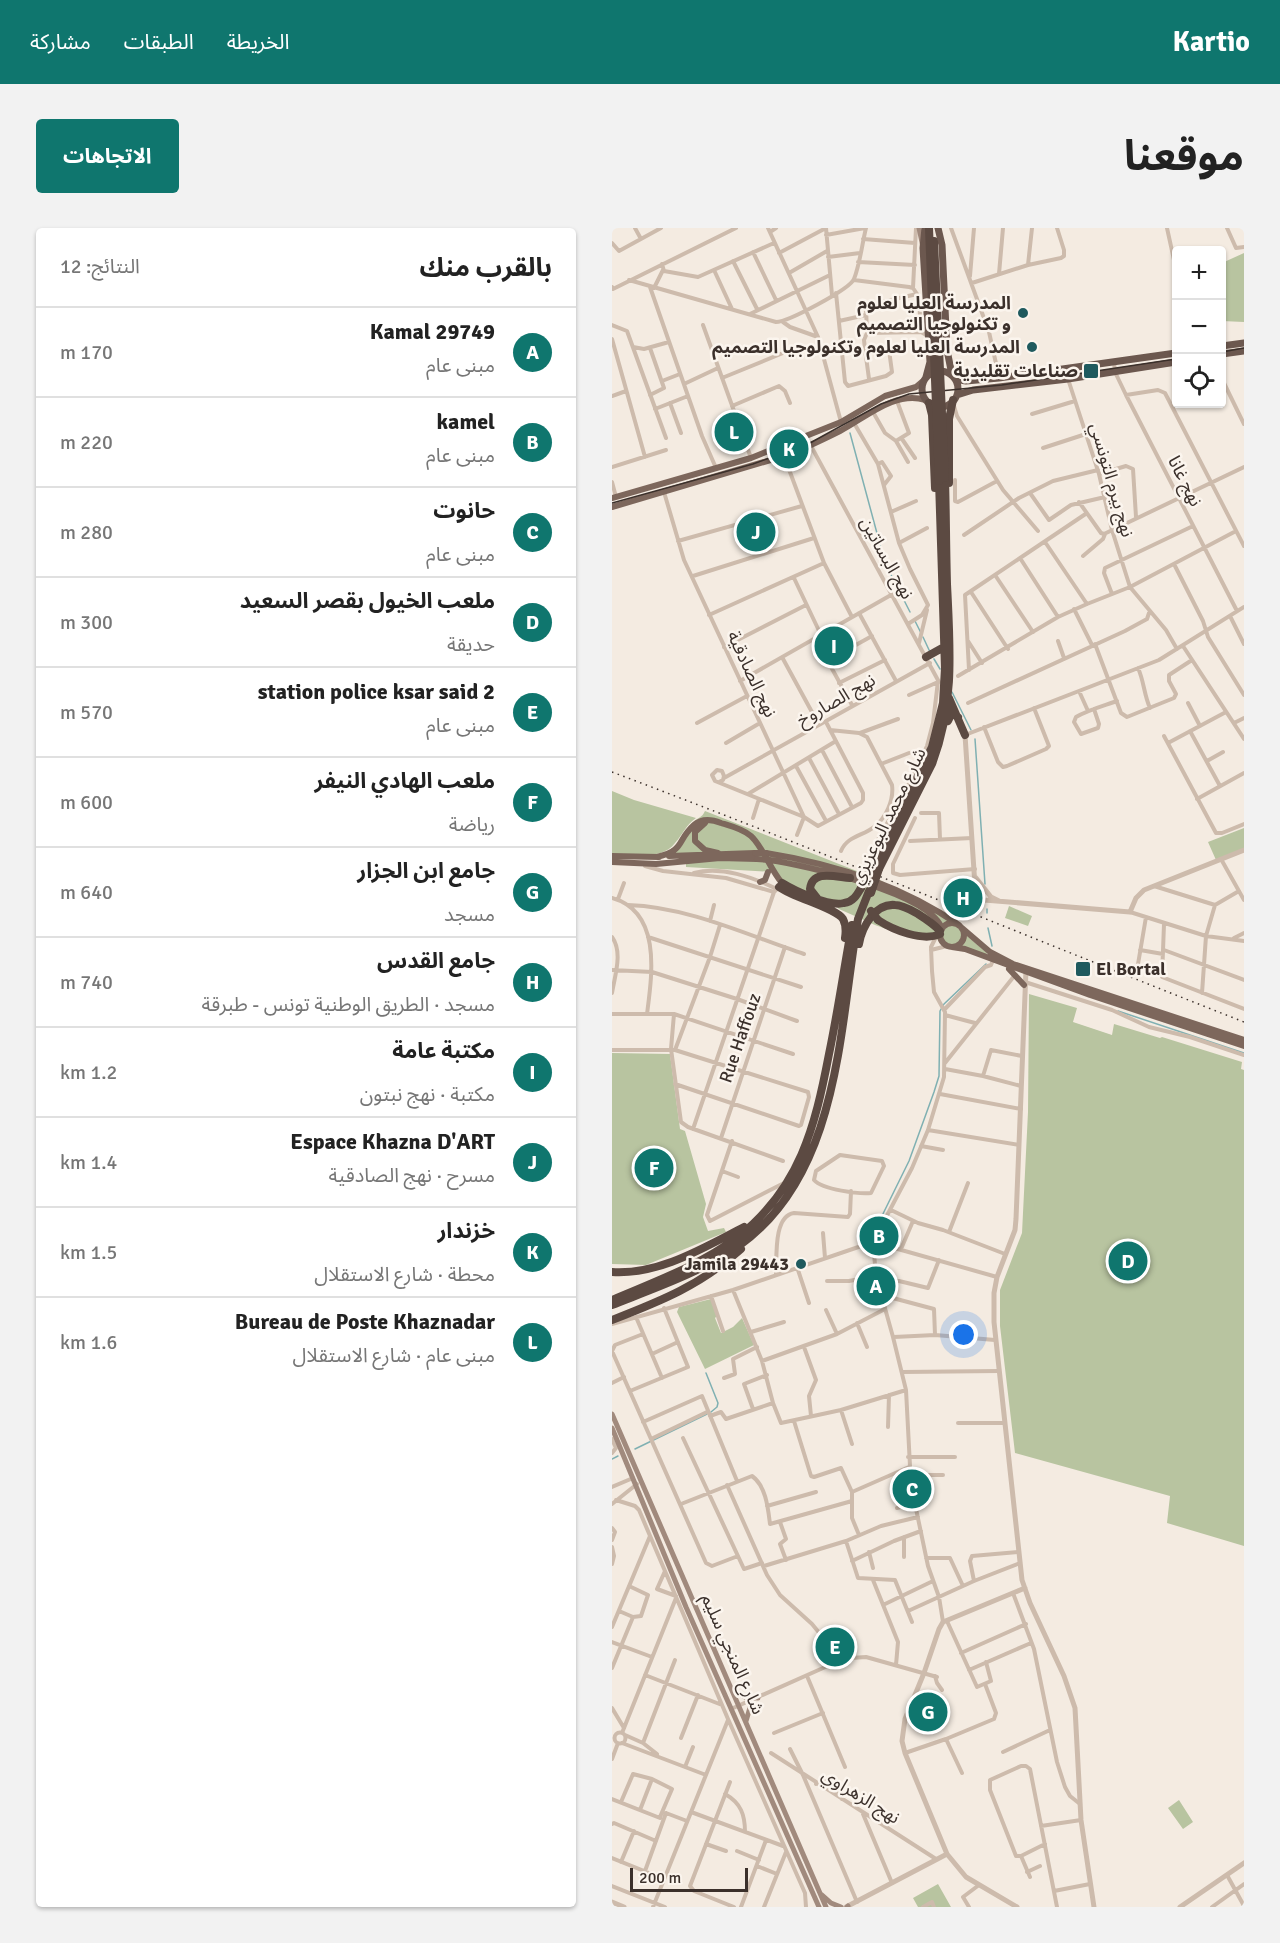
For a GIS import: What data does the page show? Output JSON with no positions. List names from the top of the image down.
{
  "streets": {
    "highway": ["شارع محمد البوعزيزي"],
    "main road": ["شارع المنجي سليم"],
    "street": [
      "نهج بيرم التونسي",
      "نهج غانا",
      "نهج البساتين",
      "نهج الصادقية",
      "نهج الصاروخ",
      "Rue Haffouz",
      "نهج الزهراوي"
    ]
  },
  "crossings": [
    ["نهج البساتين", "نهج الصاروخ"],
    ["نهج الصادقية", "نهج الصاروخ"]
  ],
  "places": {
    "other": ["المدرسة العليا لعلوم و تكنولوجيا التصميم", "المدرسة العليا لعلوم وتكنولوجيا التصميم", "Jamila 29443"],
    "transit": ["صناعات تقليدية", "El Bortal"]
  },
  "scale_bar": "200 m",
  "page": {
    "header": "Kartio",
    "nav": ["الخريطة", "الطبقات", "مشاركة"],
    "title": "موقعنا",
    "buttons": "الاتجاهات",
    "heading": ["بالقرب منك", "النتائج: 12"],
    "map_buttons": ["+", "−"],
    "list": [
      {
        "mark": "A",
        "name": "Kamal 29749",
        "note": "مبنى عام",
        "value": "170 m"
      },
      {
        "mark": "B",
        "name": "kamel",
        "note": "مبنى عام",
        "value": "220 m"
      },
      {
        "mark": "C",
        "name": "حانوت",
        "note": "مبنى عام",
        "value": "280 m"
      },
      {
        "mark": "D",
        "name": "ملعب الخيول بقصر السعيد",
        "note": "حديقة",
        "value": "300 m"
      },
      {
        "mark": "E",
        "name": "station police ksar said 2",
        "note": "مبنى عام",
        "value": "570 m"
      },
      {
        "mark": "F",
        "name": "ملعب الهادي النيفر",
        "note": "رياضة",
        "value": "600 m"
      },
      {
        "mark": "G",
        "name": "جامع ابن الجزار",
        "note": "مسجد",
        "value": "640 m"
      },
      {
        "mark": "H",
        "name": "جامع القدس",
        "note": "مسجد · الطريق الوطنية تونس - طبرقة",
        "value": "740 m"
      },
      {
        "mark": "I",
        "name": "مكتبة عامة",
        "note": "مكتبة · نهج نبتون",
        "value": "1.2 km"
      },
      {
        "mark": "J",
        "name": "Espace Khazna D'ART",
        "note": "مسرح · نهج الصادقية",
        "value": "1.4 km"
      },
      {
        "mark": "K",
        "name": "خزندار",
        "note": "محطة · شارع الاستقلال",
        "value": "1.5 km"
      },
      {
        "mark": "L",
        "name": "Bureau de Poste Khaznadar",
        "note": "مبنى عام · شارع الاستقلال",
        "value": "1.6 km"
      }
    ],
    "pins": [
      "L",
      "K",
      "J",
      "I",
      "H",
      "F",
      "B",
      "D",
      "A",
      "C",
      "E",
      "G"
    ],
    "scale": "200 m"
  }
}
